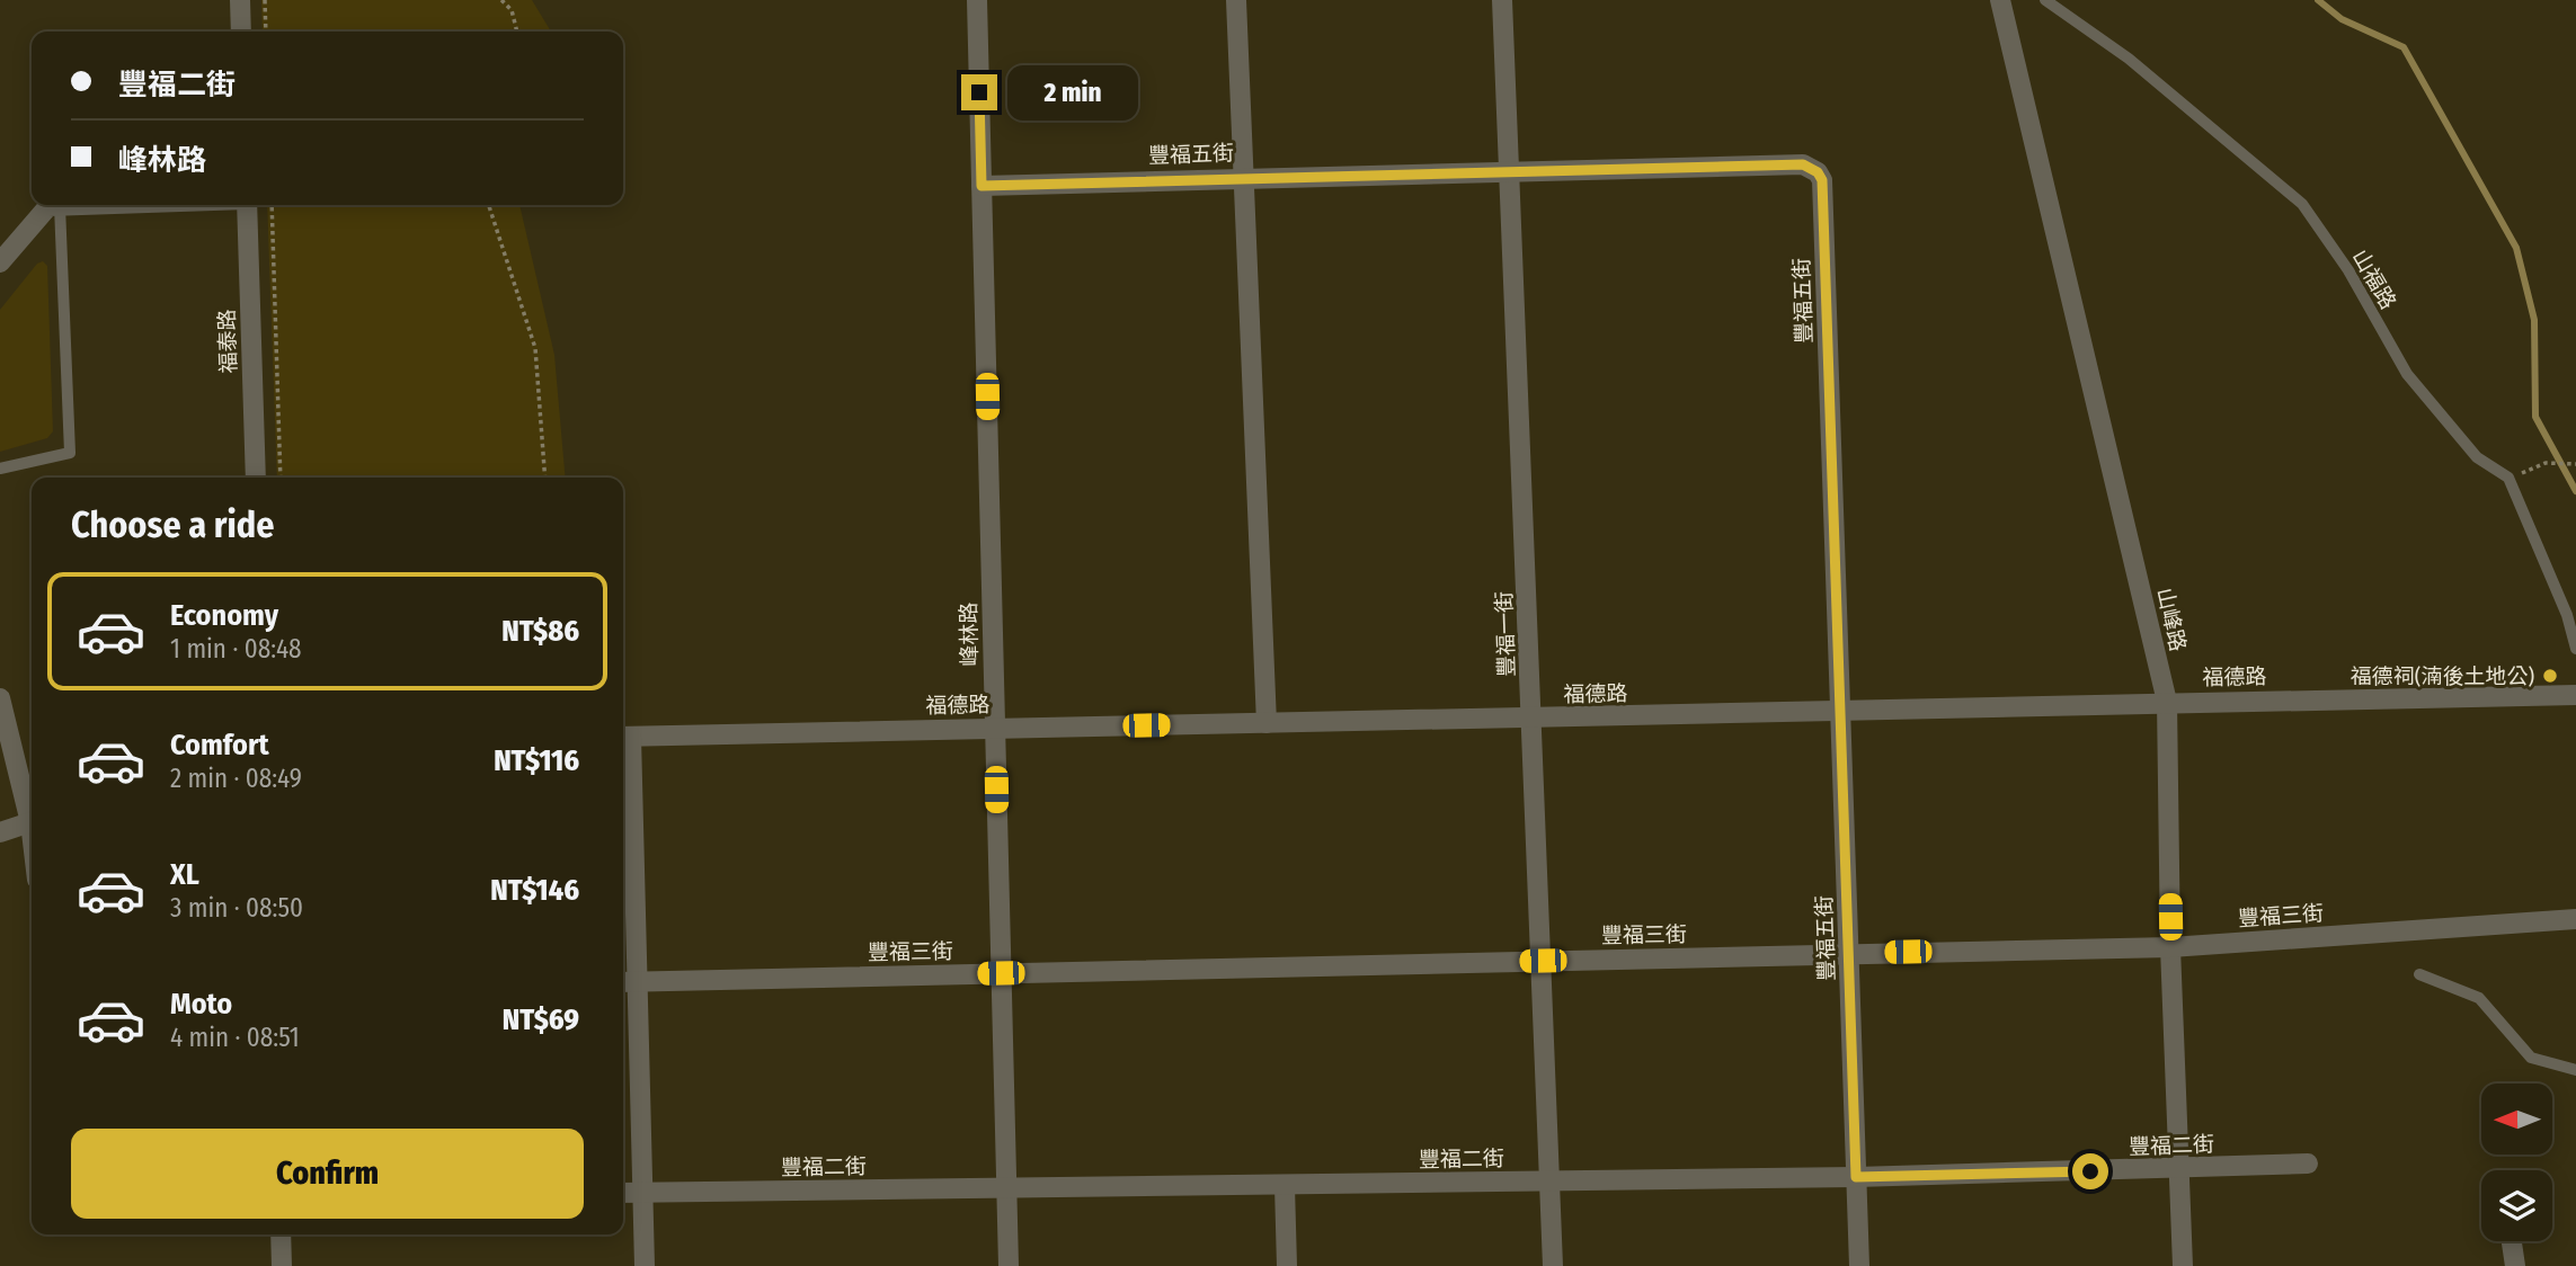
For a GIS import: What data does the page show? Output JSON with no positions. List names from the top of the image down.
{
  "streets": {
    "street": [
      "豐福五街",
      "福泰路",
      "山峰路",
      "峰林路",
      "豐福一街",
      "福德路",
      "豐福三街",
      "豐福二街"
    ],
    "lane": ["山福路"]
  },
  "crossings": [
    ["豐福五街", "峰林路"],
    ["豐福五街", "豐福一街"],
    ["豐福五街", "福德路"],
    ["豐福五街", "豐福三街"],
    ["豐福五街", "豐福二街"],
    ["山峰路", "福德路"],
    ["山峰路", "豐福三街"],
    ["山峰路", "豐福二街"],
    ["峰林路", "福德路"],
    ["峰林路", "豐福三街"],
    ["峰林路", "豐福二街"],
    ["豐福一街", "福德路"],
    ["豐福一街", "豐福三街"],
    ["豐福一街", "豐福二街"]
  ],
  "places": ["福德祠(湳後土地公)"],
  "north": "left",
  "page": {
    "banner": ["豐福二街", "峰林路"],
    "bubble": "2 min",
    "heading": "Choose a ride",
    "list": [
      {
        "name": "Economy",
        "note": "1 min · 08:48",
        "value": "NT$86"
      },
      {
        "name": "Comfort",
        "note": "2 min · 08:49",
        "value": "NT$116"
      },
      {
        "name": "XL",
        "note": "3 min · 08:50",
        "value": "NT$146"
      },
      {
        "name": "Moto",
        "note": "4 min · 08:51",
        "value": "NT$69"
      }
    ],
    "buttons": "Confirm"
  }
}
